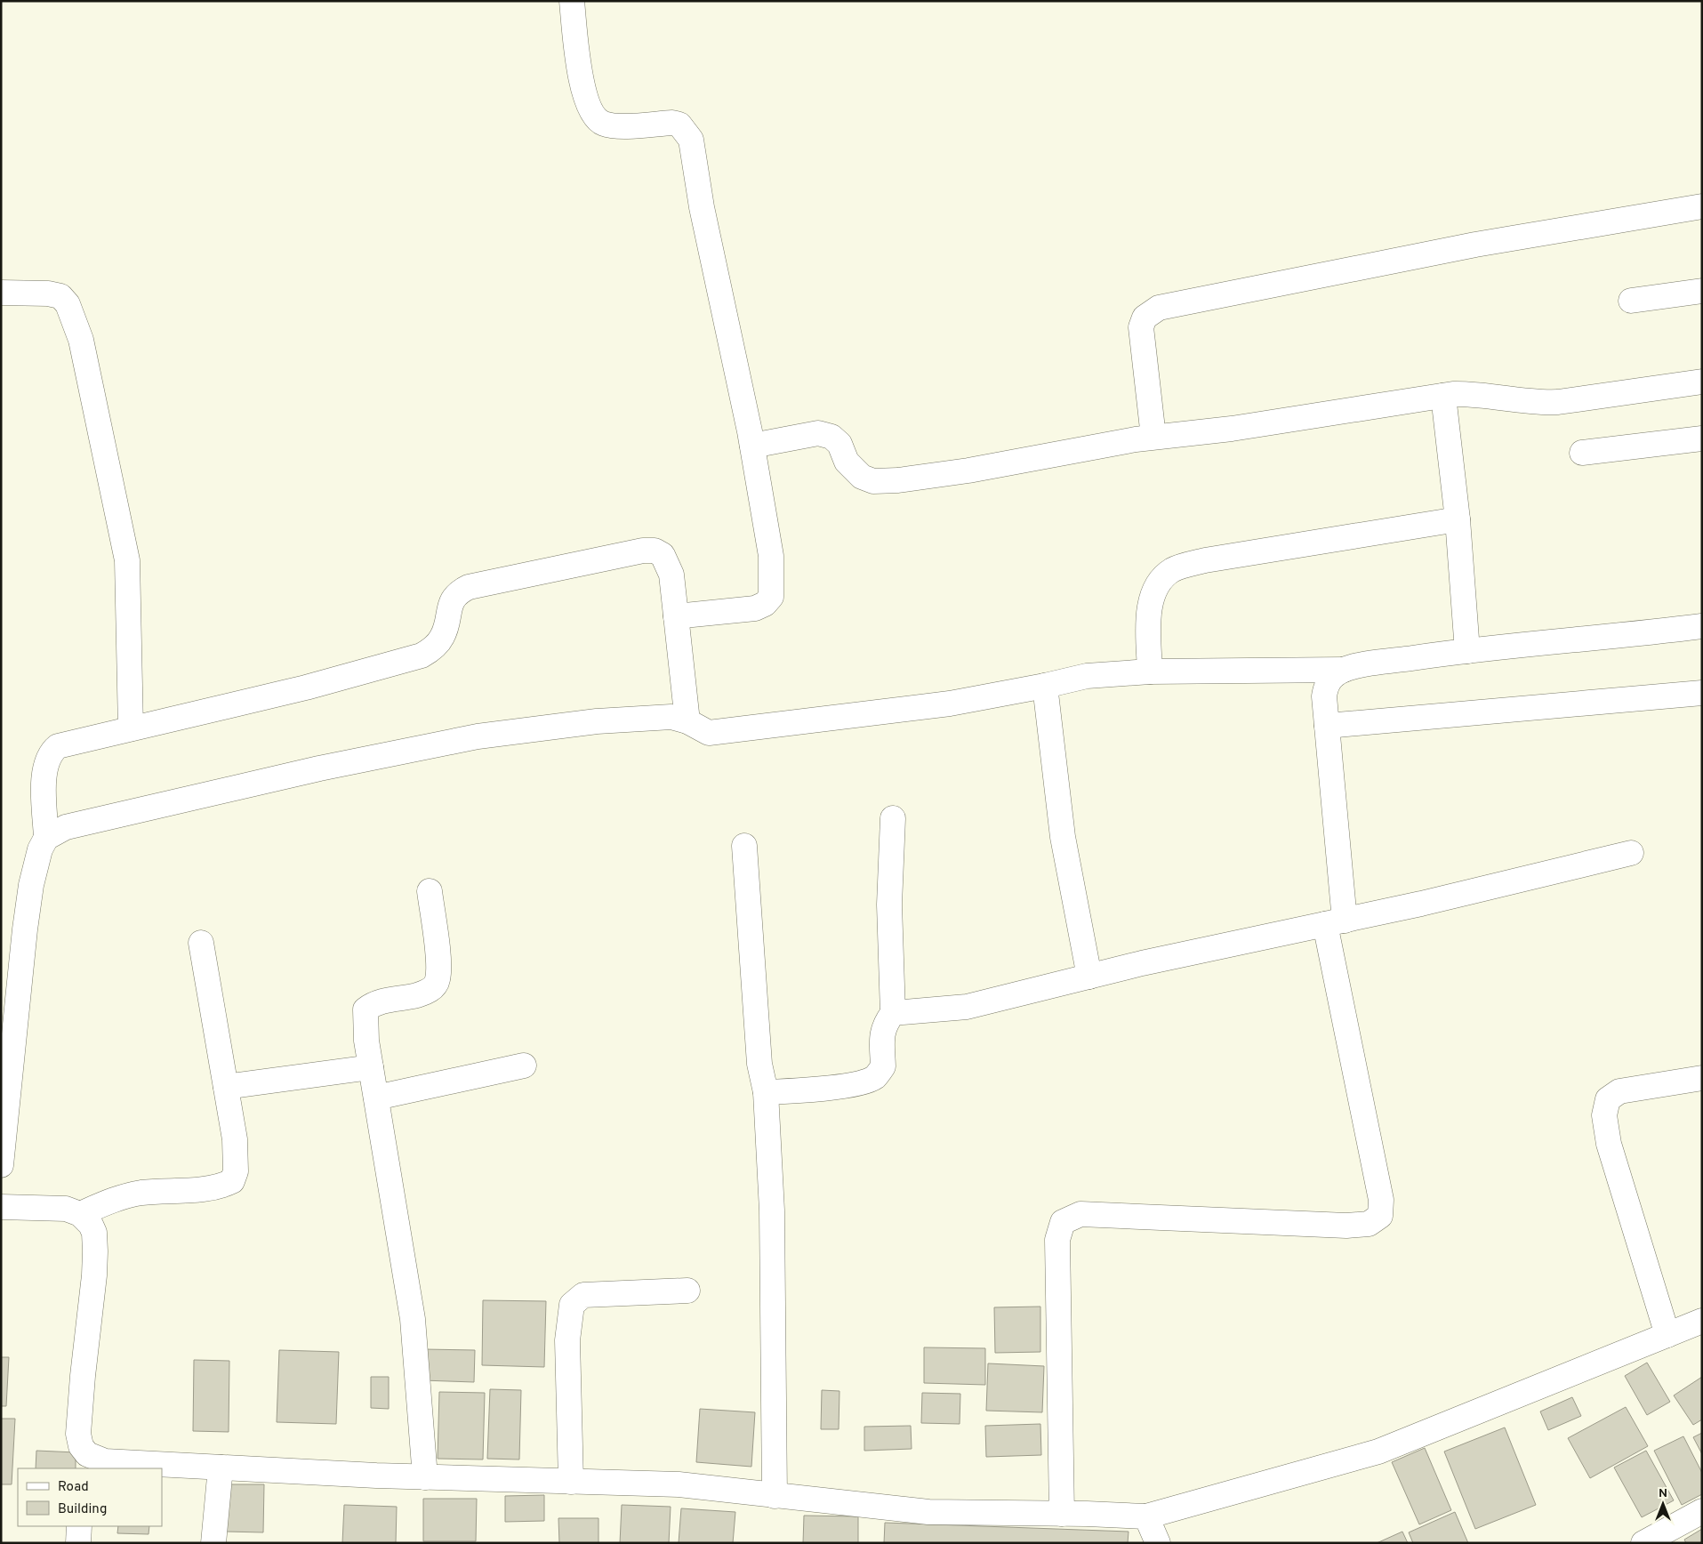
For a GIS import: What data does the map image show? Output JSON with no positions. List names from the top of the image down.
{
  "legend": ["Road", "Building"],
  "north": "top"
}
